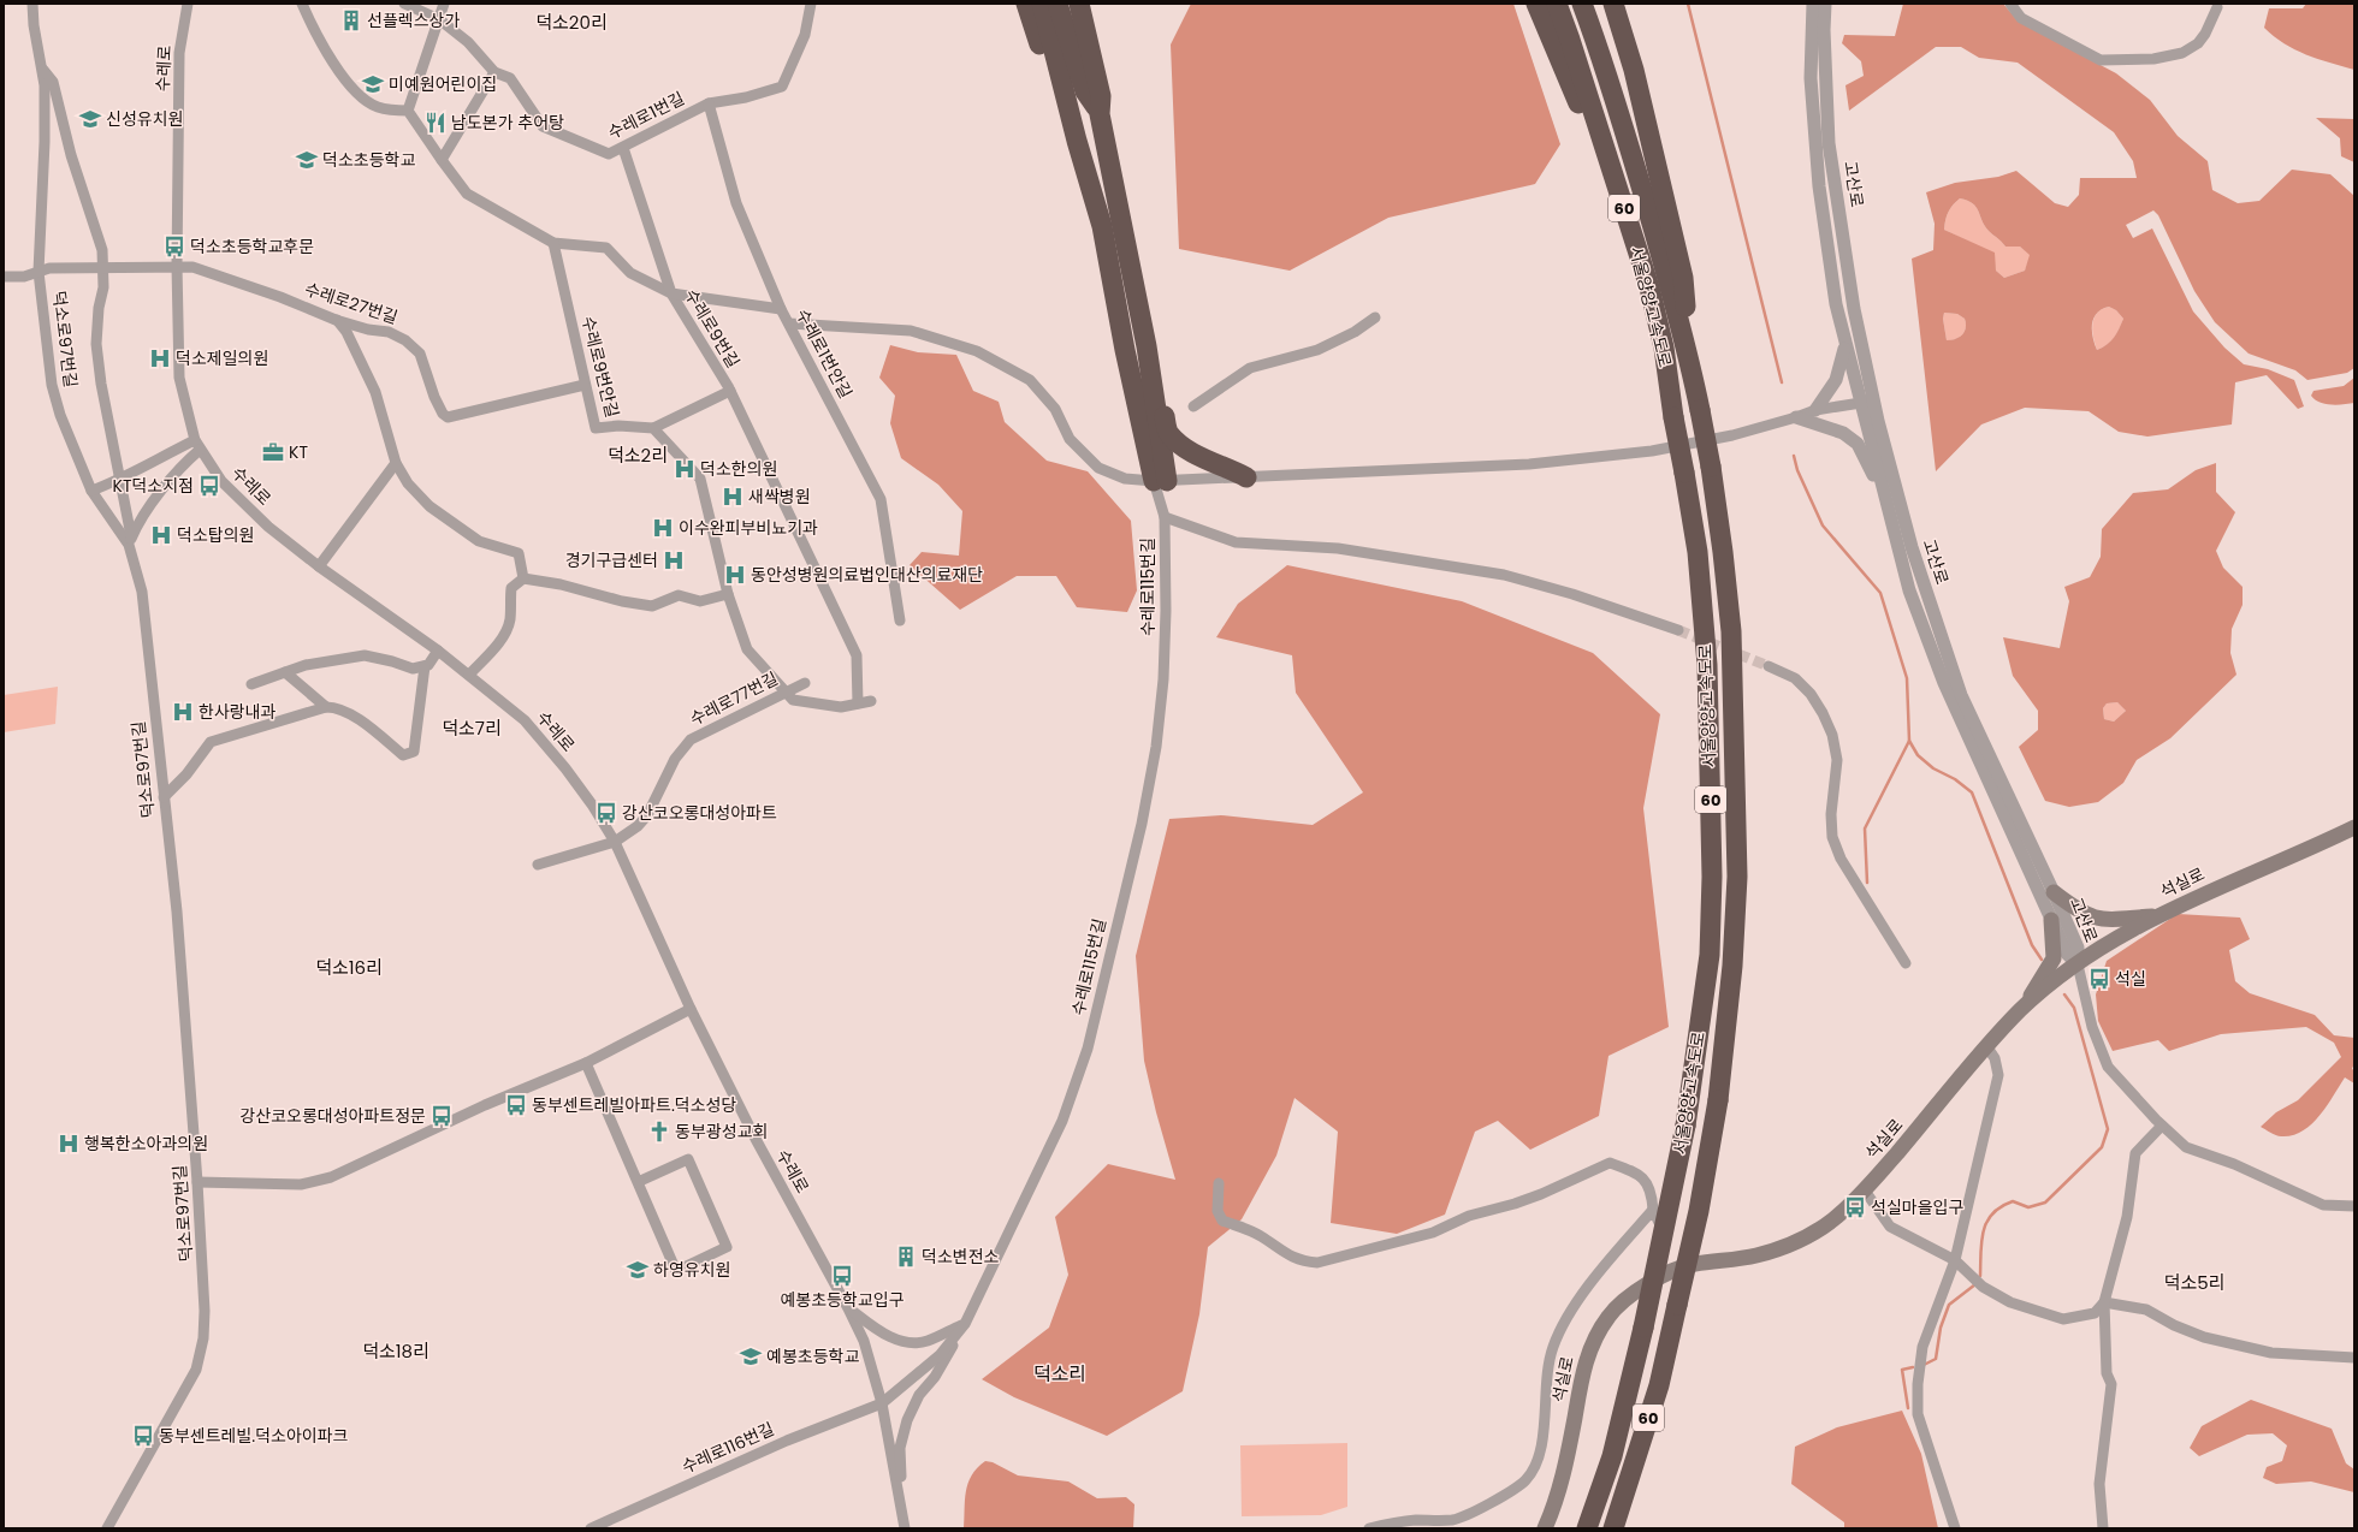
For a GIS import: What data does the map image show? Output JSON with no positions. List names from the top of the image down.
{
  "streets": {
    "highway": ["60", "서울양양고속도로"],
    "main road": ["석실로"],
    "street": [
      "수레로",
      "수레로1번길",
      "고산로",
      "수레로27번길",
      "수레로9번길",
      "덕소로97번길",
      "수레로1번안길",
      "수레로9번안길",
      "수레로115번길",
      "수레로77번길",
      "수레로116번길"
    ]
  },
  "crossings": [
    ["수레로", "수레로27번길"],
    ["수레로", "수레로115번길"],
    ["수레로", "수레로77번길"],
    ["수레로", "수레로116번길"],
    ["수레로1번길", "수레로1번안길"],
    ["고산로", "석실로"],
    ["수레로27번길", "덕소로97번길"],
    ["수레로27번길", "수레로9번안길"],
    ["수레로9번길", "수레로9번안길"],
    ["수레로115번길", "수레로116번길"]
  ],
  "districts": [
    "덕소20리",
    "덕소2리",
    "덕소7리",
    "덕소16리",
    "덕소5리",
    "덕소18리",
    "덕소리"
  ],
  "places": {
    "building": ["선플렉스상가", "덕소변전소"],
    "school or university": [
      "미예원어린이집",
      "신성유치원",
      "덕소초등학교",
      "하영유치원",
      "예봉초등학교"
    ],
    "restaurant": ["남도본가 추어탕"],
    "bus stop": [
      "덕소초등학교후문",
      "KT덕소지점",
      "강산코오롱대성아파트",
      "석실",
      "동부센트레빌아파트.덕소성당",
      "강산코오롱대성아파트정문",
      "석실마을입구",
      "예봉초등학교입구",
      "동부센트레빌.덕소아이파크"
    ],
    "hospital": [
      "덕소제일의원",
      "덕소한의원",
      "새싹병원",
      "이수완피부비뇨기과",
      "덕소탑의원",
      "경기구급센터",
      "동안성병원의료법인대산의료재단",
      "한사랑내과",
      "행복한소아과의원"
    ],
    "office": ["KT"],
    "church": ["동부광성교회"]
  }
}
